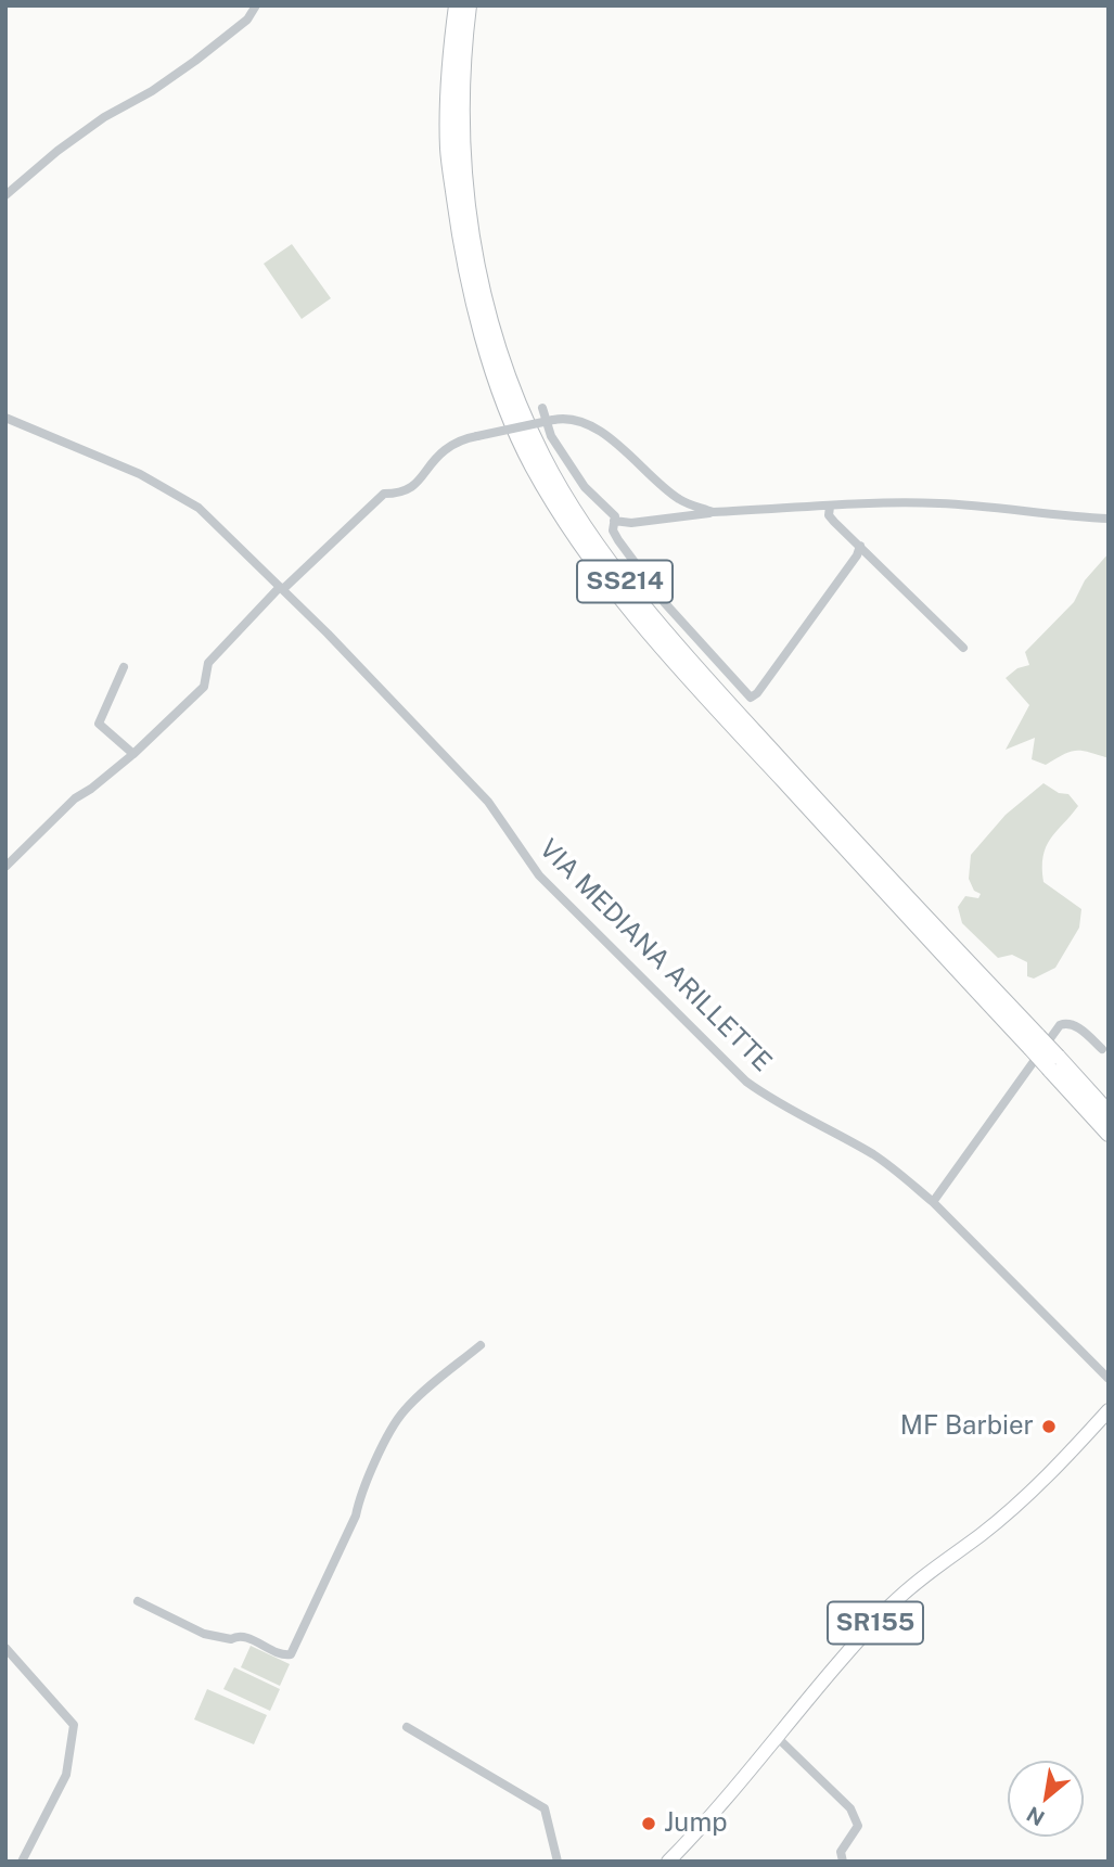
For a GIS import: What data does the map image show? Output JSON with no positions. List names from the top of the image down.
{
  "streets": {
    "highway": ["SS214"],
    "main road": ["SR155"],
    "street": ["VIA MEDIANA ARILLETTE"]
  },
  "places": ["MF Barbier", "Jump"],
  "north": "bottom left"
}
